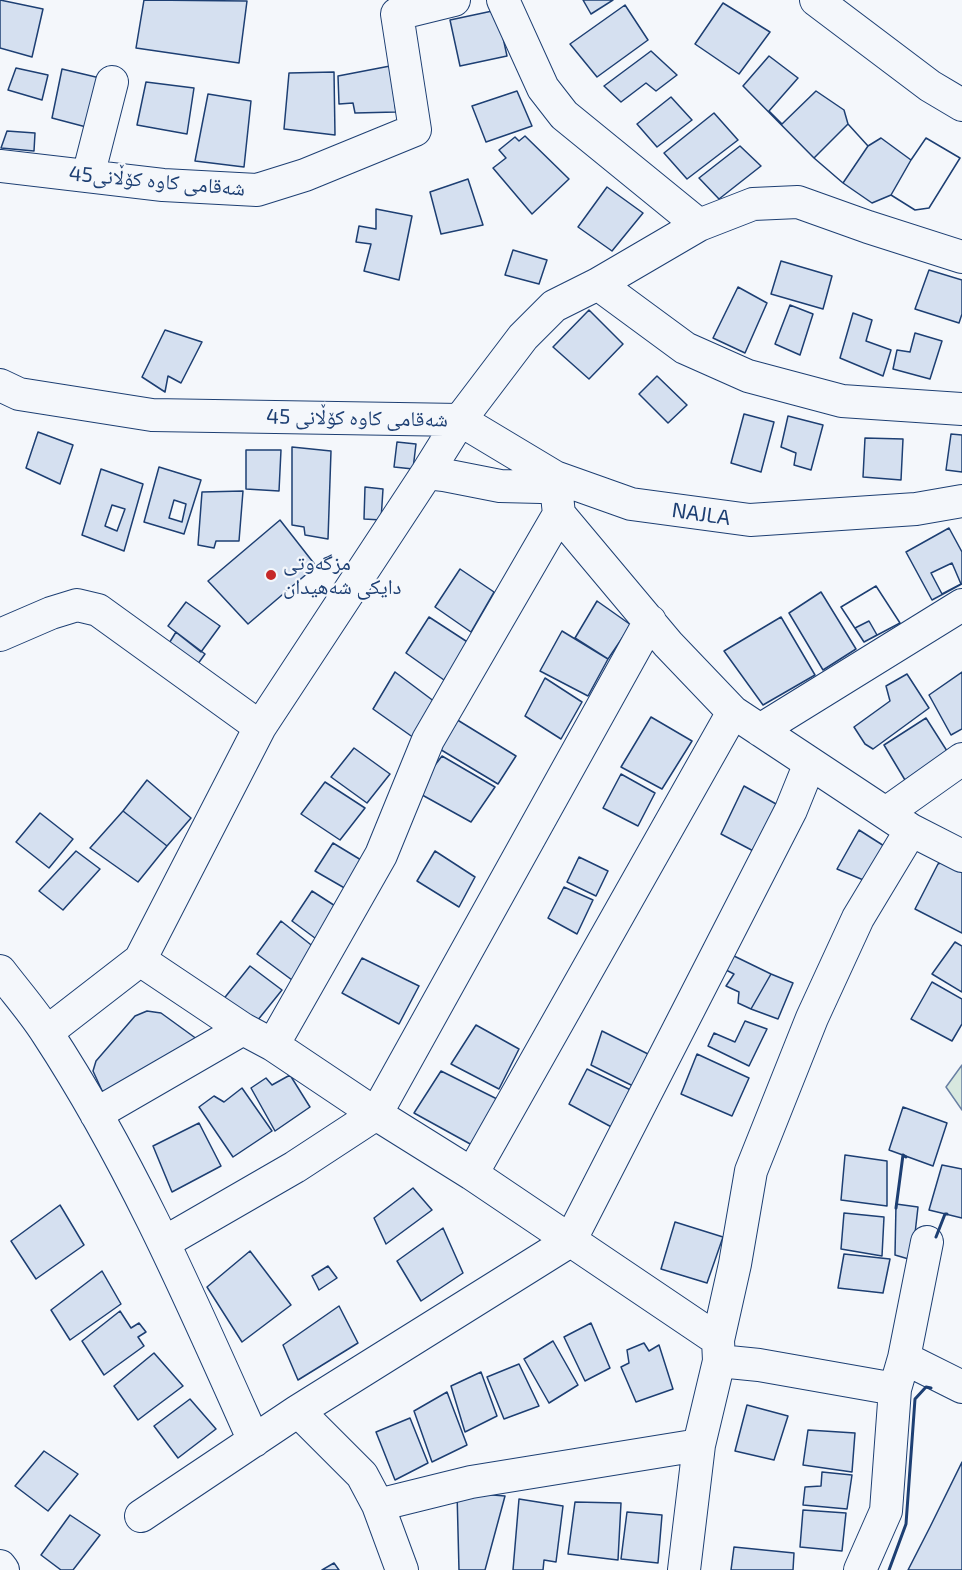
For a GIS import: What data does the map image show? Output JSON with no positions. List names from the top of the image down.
{
  "streets": {
    "street": ["شەقامی کاوە کۆڵانی45", "شەقامی کاوە کۆڵانی 45", "NAJLA"]
  },
  "crossings": [
    ["شەقامی کاوە کۆڵانی 45", "NAJLA"]
  ],
  "places": ["مزگەوتی دایکی شەهیدان"]
}
